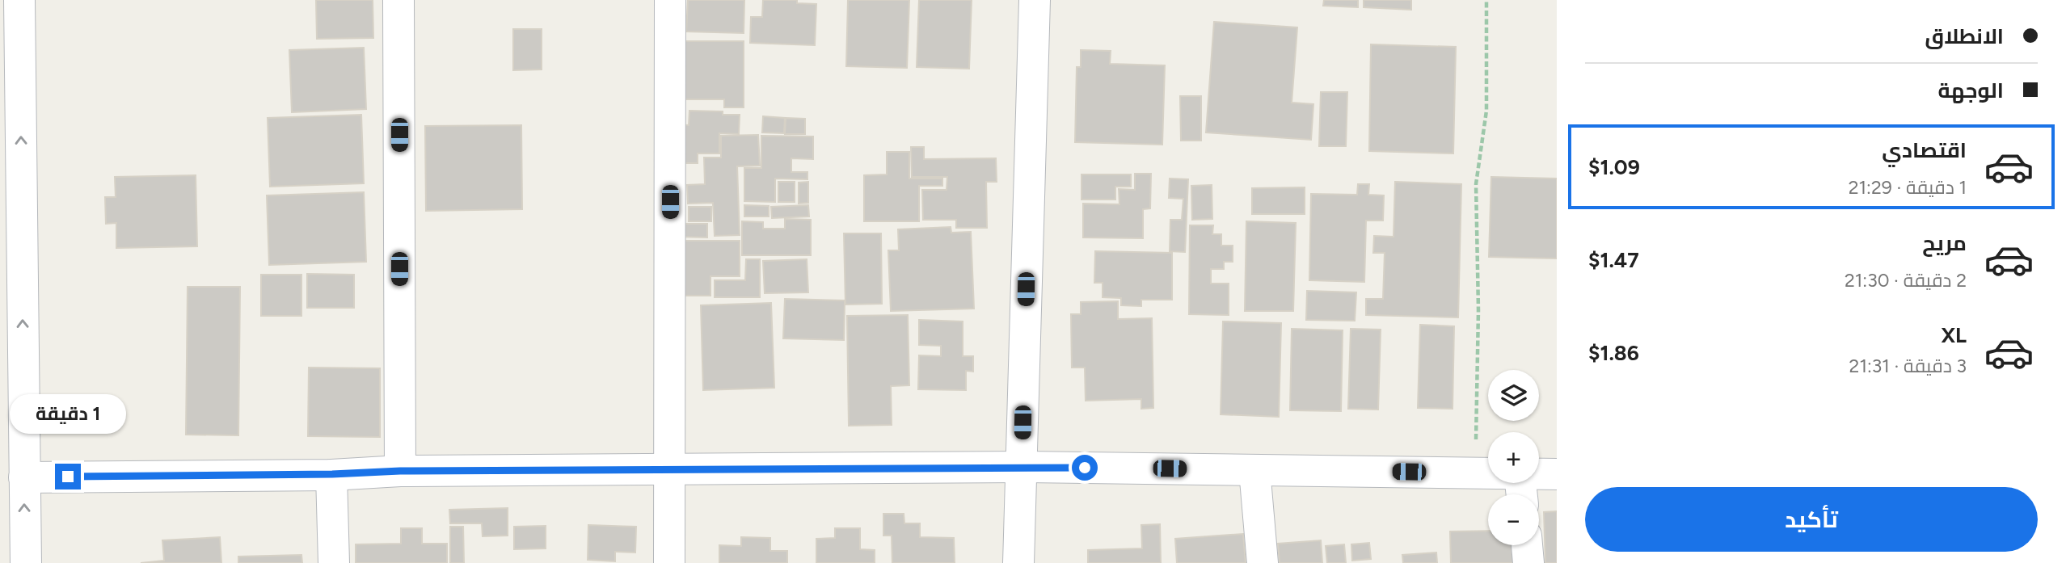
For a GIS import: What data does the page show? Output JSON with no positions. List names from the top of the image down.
{
  "page": {
    "banner": ["الانطلاق", "الوجهة"],
    "list": [
      {
        "name": "اقتصادي",
        "note": "1 دقيقة · 21:29",
        "value": "$1.09"
      },
      {
        "name": "مريح",
        "note": "2 دقيقة · 21:30",
        "value": "$1.47"
      },
      {
        "name": "XL",
        "note": "3 دقيقة · 21:31",
        "value": "$1.86"
      }
    ],
    "map_buttons": ["+", "−"],
    "bubble": "1 دقيقة",
    "buttons": "تأكيد"
  }
}
